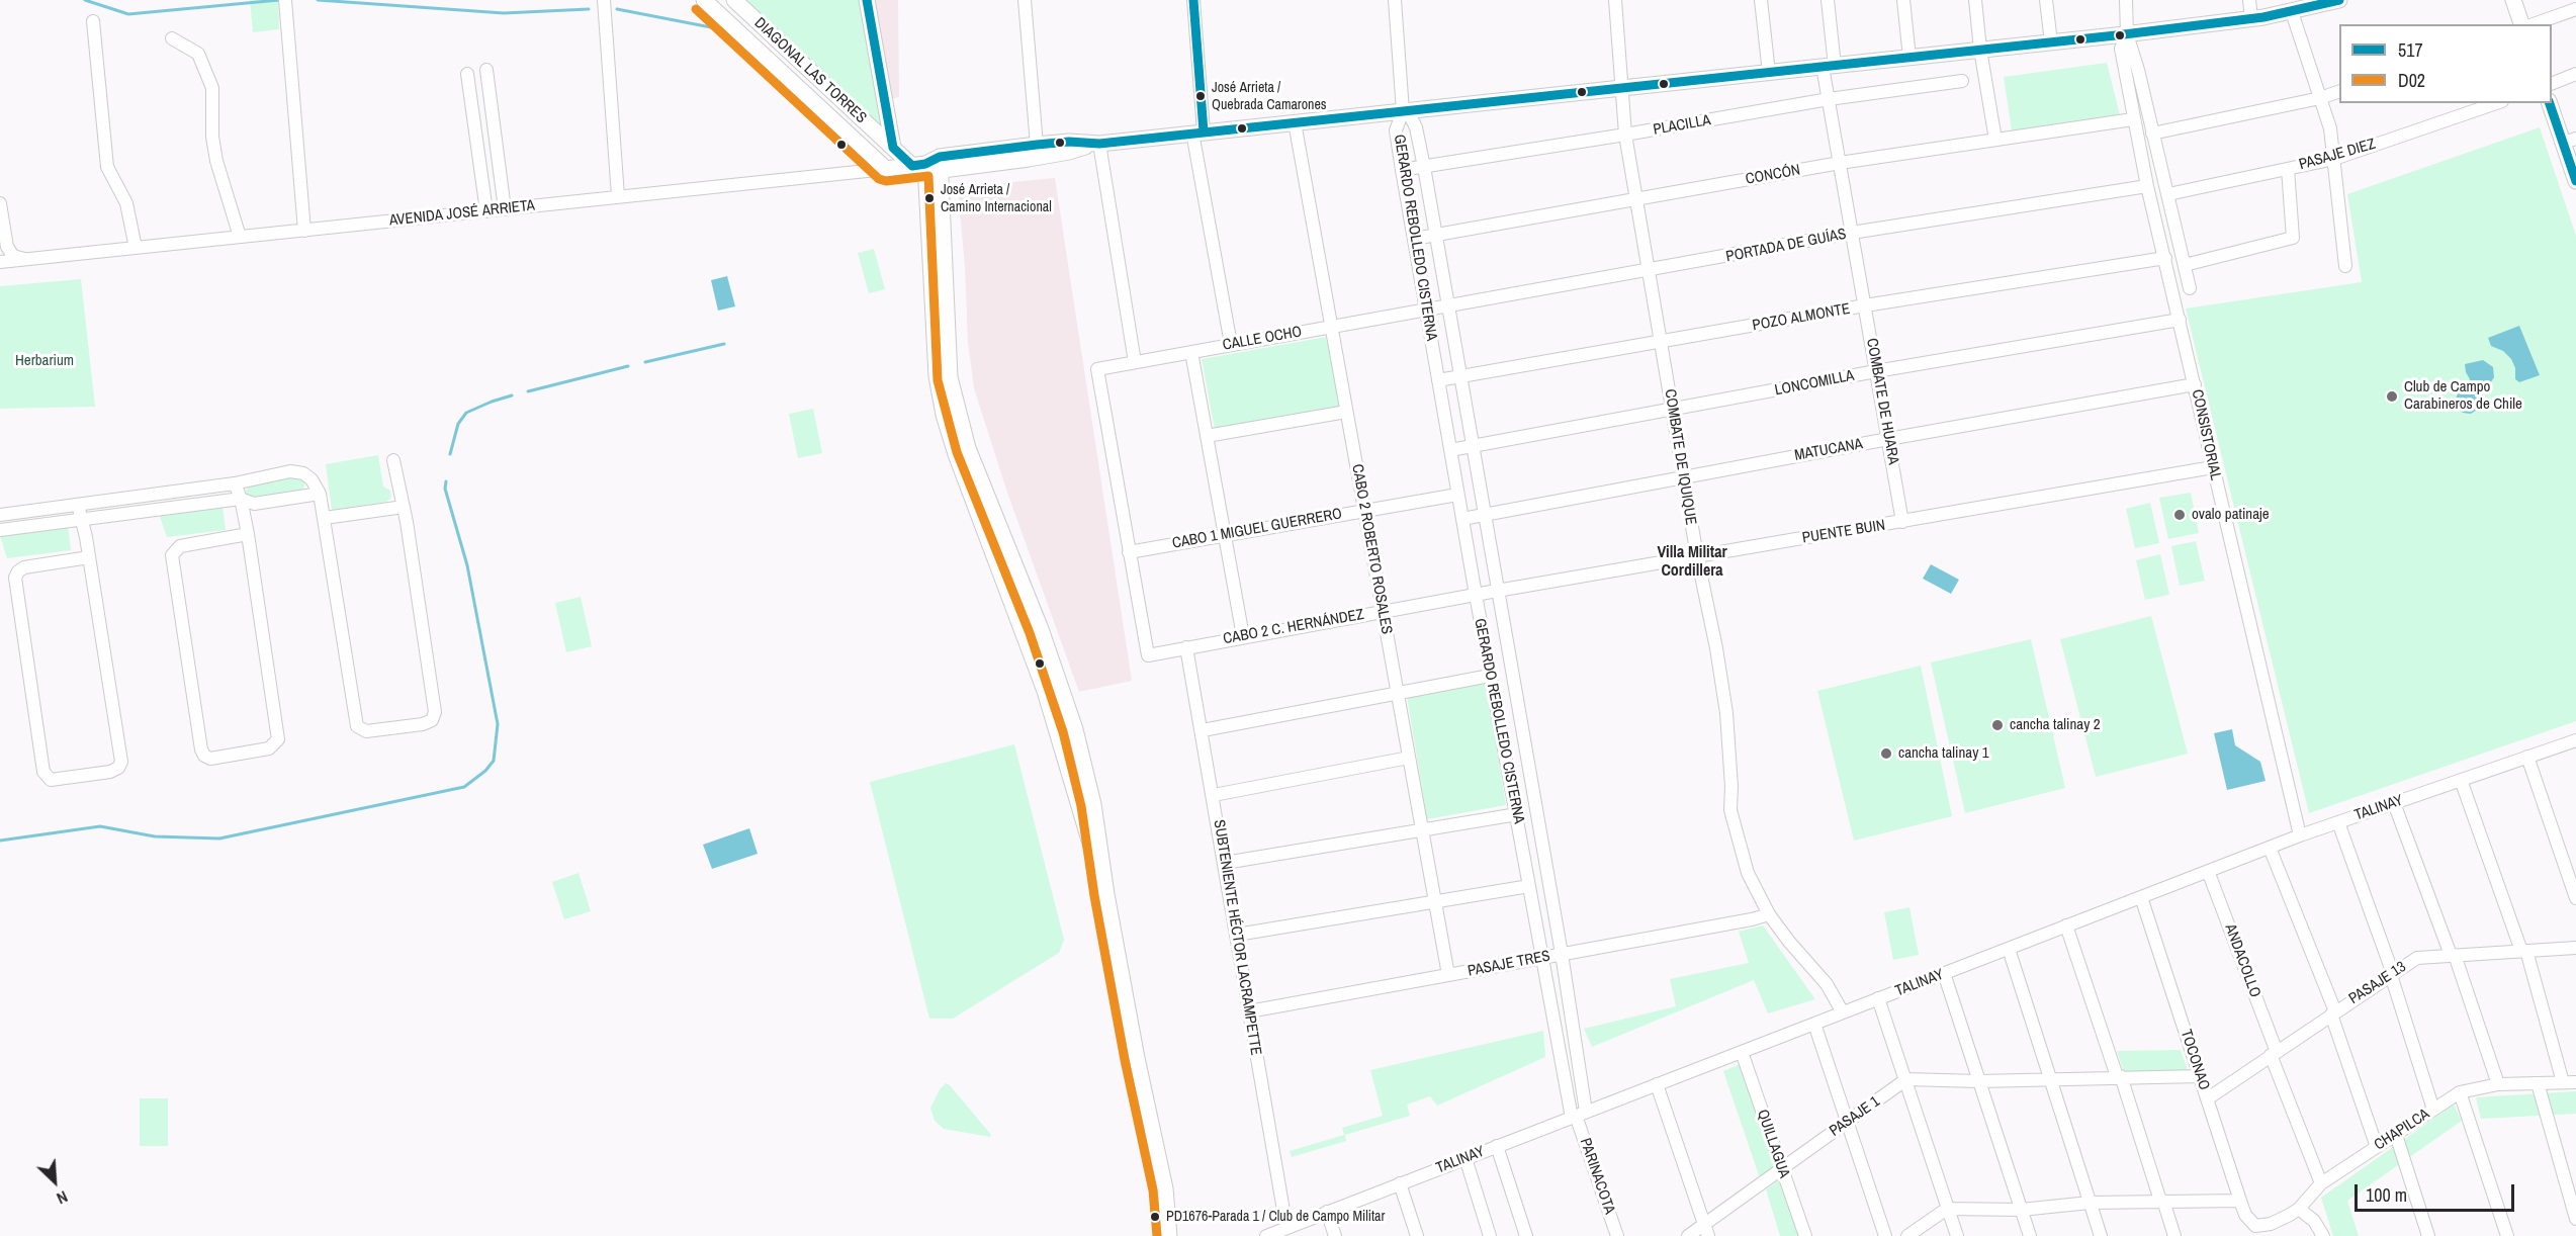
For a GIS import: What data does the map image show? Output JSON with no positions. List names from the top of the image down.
{
  "streets": {
    "main road": ["DIAGONAL LAS TORRES", "AVENIDA JOSÉ ARRIETA"],
    "street": [
      "PLACILLA",
      "PASAJE DIEZ",
      "CONCÓN",
      "GERARDO REBOLLEDO CISTERNA",
      "PORTADA DE GUÍAS",
      "POZO ALMONTE",
      "CALLE OCHO",
      "LONCOMILLA",
      "COMBATE DE HUARA",
      "CONSISTORIAL",
      "MATUCANA",
      "COMBATE DE IQUIQUE",
      "CABO 1 MIGUEL GUERRERO",
      "PUENTE BUIN",
      "CABO 2 ROBERTO ROSALES",
      "CABO 2 C. HERNÁNDEZ",
      "TALINAY",
      "SUBTENIENTE HÉCTOR LACRAMPETTE",
      "ANDACOLLO",
      "PASAJE TRES",
      "PASAJE 13",
      "TOCONAO",
      "PASAJE 1",
      "CHAPILCA",
      "QUILLAGUA",
      "PARINACOTA"
    ]
  },
  "crossings": [
    ["DIAGONAL LAS TORRES", "AVENIDA JOSÉ ARRIETA"],
    ["PLACILLA", "GERARDO REBOLLEDO CISTERNA"],
    ["PLACILLA", "COMBATE DE HUARA"],
    ["PLACILLA", "COMBATE DE IQUIQUE"],
    ["CONCÓN", "GERARDO REBOLLEDO CISTERNA"],
    ["CONCÓN", "COMBATE DE HUARA"],
    ["CONCÓN", "CONSISTORIAL"],
    ["CONCÓN", "COMBATE DE IQUIQUE"],
    ["AVENIDA JOSÉ ARRIETA", "GERARDO REBOLLEDO CISTERNA"],
    ["AVENIDA JOSÉ ARRIETA", "COMBATE DE HUARA"],
    ["AVENIDA JOSÉ ARRIETA", "CONSISTORIAL"],
    ["AVENIDA JOSÉ ARRIETA", "COMBATE DE IQUIQUE"],
    ["AVENIDA JOSÉ ARRIETA", "CABO 2 ROBERTO ROSALES"],
    ["GERARDO REBOLLEDO CISTERNA", "PORTADA DE GUÍAS"],
    ["GERARDO REBOLLEDO CISTERNA", "POZO ALMONTE"],
    ["GERARDO REBOLLEDO CISTERNA", "CALLE OCHO"],
    ["GERARDO REBOLLEDO CISTERNA", "LONCOMILLA"],
    ["GERARDO REBOLLEDO CISTERNA", "MATUCANA"],
    ["GERARDO REBOLLEDO CISTERNA", "CABO 1 MIGUEL GUERRERO"],
    ["GERARDO REBOLLEDO CISTERNA", "PUENTE BUIN"],
    ["GERARDO REBOLLEDO CISTERNA", "CABO 2 C. HERNÁNDEZ"],
    ["GERARDO REBOLLEDO CISTERNA", "TALINAY"],
    ["GERARDO REBOLLEDO CISTERNA", "PASAJE TRES"],
    ["GERARDO REBOLLEDO CISTERNA", "PARINACOTA"],
    ["PORTADA DE GUÍAS", "CALLE OCHO"],
    ["PORTADA DE GUÍAS", "COMBATE DE HUARA"],
    ["PORTADA DE GUÍAS", "CONSISTORIAL"],
    ["PORTADA DE GUÍAS", "COMBATE DE IQUIQUE"],
    ["POZO ALMONTE", "COMBATE DE HUARA"],
    ["POZO ALMONTE", "CONSISTORIAL"],
    ["POZO ALMONTE", "COMBATE DE IQUIQUE"],
    ["CALLE OCHO", "CABO 1 MIGUEL GUERRERO"],
    ["CALLE OCHO", "CABO 2 ROBERTO ROSALES"],
    ["CALLE OCHO", "CABO 2 C. HERNÁNDEZ"],
    ["LONCOMILLA", "COMBATE DE HUARA"],
    ["LONCOMILLA", "CONSISTORIAL"],
    ["LONCOMILLA", "COMBATE DE IQUIQUE"],
    ["COMBATE DE HUARA", "MATUCANA"],
    ["COMBATE DE HUARA", "PUENTE BUIN"],
    ["CONSISTORIAL", "MATUCANA"],
    ["CONSISTORIAL", "PUENTE BUIN"],
    ["CONSISTORIAL", "TALINAY"],
    ["MATUCANA", "COMBATE DE IQUIQUE"],
    ["COMBATE DE IQUIQUE", "PUENTE BUIN"],
    ["COMBATE DE IQUIQUE", "TALINAY"],
    ["COMBATE DE IQUIQUE", "PASAJE TRES"],
    ["CABO 1 MIGUEL GUERRERO", "CABO 2 ROBERTO ROSALES"],
    ["CABO 1 MIGUEL GUERRERO", "CABO 2 C. HERNÁNDEZ"],
    ["PUENTE BUIN", "CABO 2 C. HERNÁNDEZ"],
    ["CABO 2 ROBERTO ROSALES", "CABO 2 C. HERNÁNDEZ"],
    ["CABO 2 ROBERTO ROSALES", "PASAJE TRES"],
    ["CABO 2 C. HERNÁNDEZ", "SUBTENIENTE HÉCTOR LACRAMPETTE"],
    ["TALINAY", "SUBTENIENTE HÉCTOR LACRAMPETTE"],
    ["TALINAY", "ANDACOLLO"],
    ["TALINAY", "TOCONAO"],
    ["TALINAY", "QUILLAGUA"],
    ["TALINAY", "PARINACOTA"],
    ["SUBTENIENTE HÉCTOR LACRAMPETTE", "PASAJE TRES"],
    ["ANDACOLLO", "PASAJE 13"],
    ["ANDACOLLO", "CHAPILCA"],
    ["PASAJE 13", "TOCONAO"],
    ["TOCONAO", "CHAPILCA"],
    ["PASAJE 1", "QUILLAGUA"]
  ],
  "districts": ["Villa Militar Cordillera"],
  "parks": ["Herbarium"],
  "places": [
    "José Arrieta / Quebrada Camarones",
    "José Arrieta / Camino Internacional",
    "Club de Campo Carabineros de Chile",
    "ovalo patinaje",
    "cancha talinay 2",
    "cancha talinay 1",
    "PD1676-Parada 1 / Club de Campo Militar"
  ],
  "lines": ["transit line 517", "transit line D02"],
  "legend": ["517", "D02"],
  "scale_bar": "100 m",
  "north": "bottom right"
}
